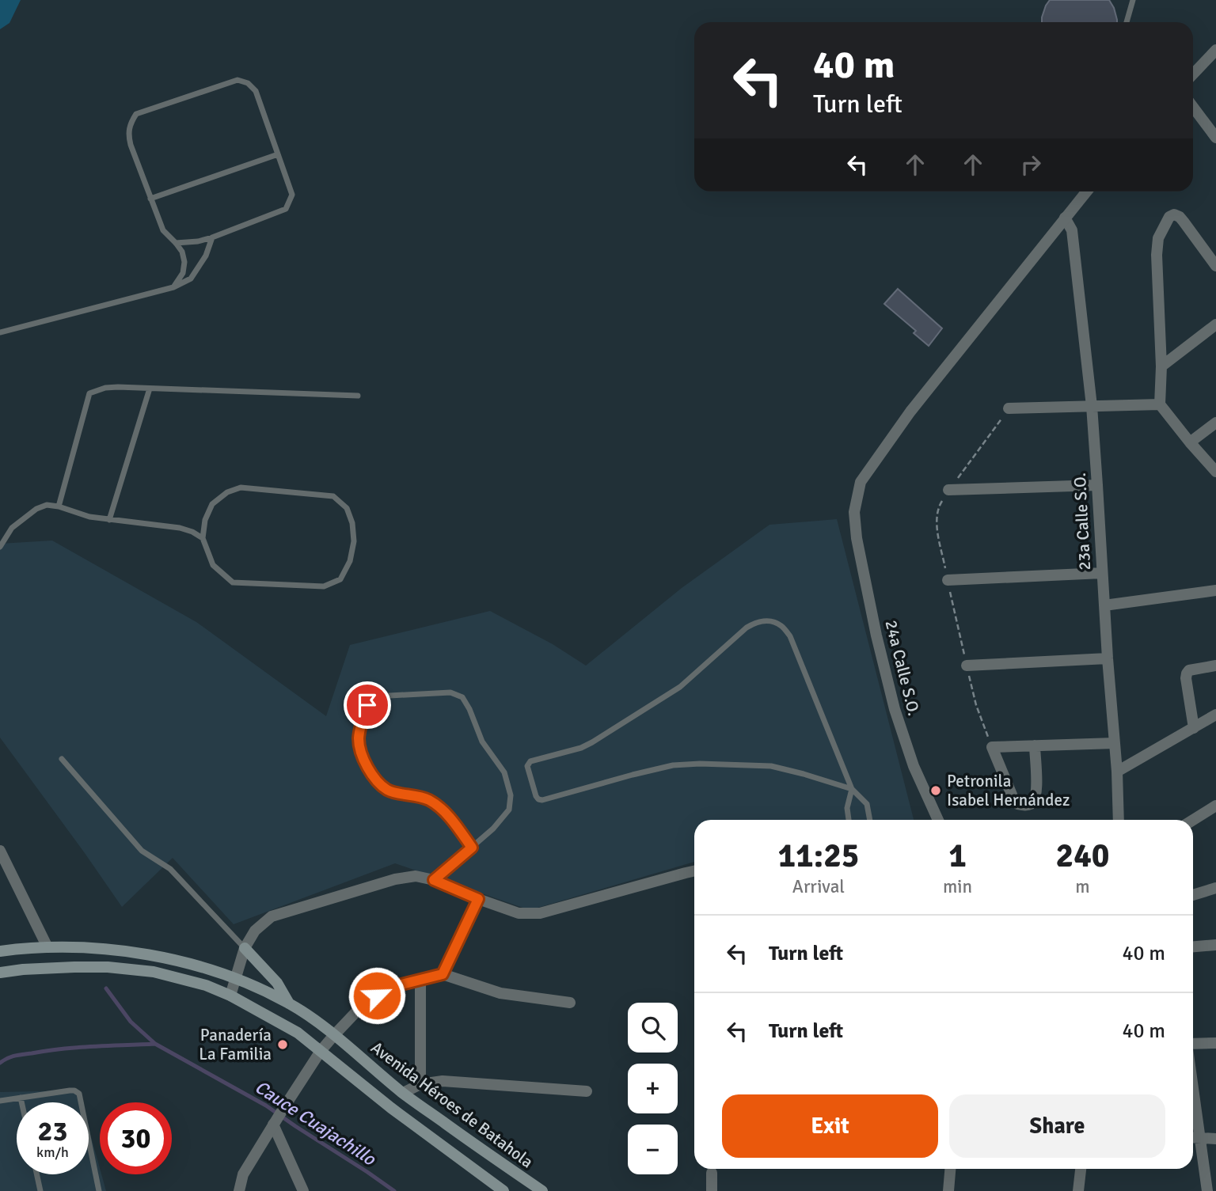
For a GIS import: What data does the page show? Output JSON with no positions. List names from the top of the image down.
{
  "streets": {
    "main road": ["Avenida Héroes de Batahola"],
    "street": ["23a Calle S.O.", "24a Calle S.O."]
  },
  "crossings": [
    ["23a Calle S.O.", "24a Calle S.O."]
  ],
  "water": ["Cauce Cuajachillo"],
  "places": ["Petronila Isabel Hernández", "Panadería La Familia"],
  "page": {
    "turn": ["40 m", "Turn left"],
    "eta": [
      "11:25",
      "Arrival",
      "1",
      "min",
      "240",
      "m"
    ],
    "list": [
      {
        "name": "Turn left",
        "value": "40 m"
      },
      {
        "name": "Turn left",
        "value": "40 m"
      }
    ],
    "map_buttons": ["+", "−"],
    "buttons": ["Exit", "Share"],
    "speed": "23 km/h",
    "limit": "30"
  }
}
